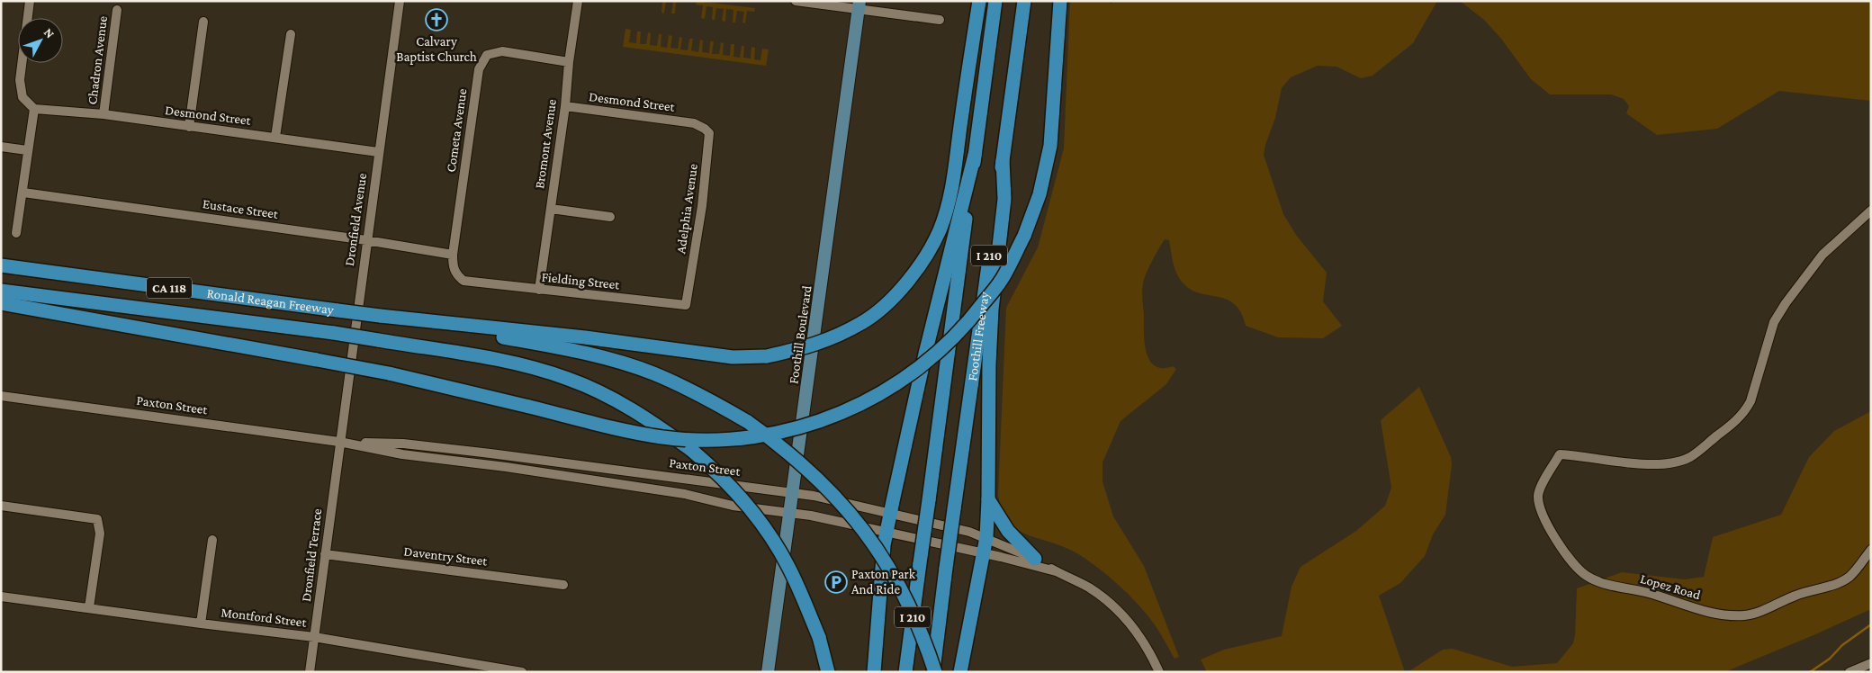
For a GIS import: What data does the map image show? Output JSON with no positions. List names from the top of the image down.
{
  "streets": {
    "highway": [
      "I 210",
      "CA 118",
      "Ronald Reagan Freeway",
      "Foothill Freeway"
    ],
    "main road": ["Foothill Boulevard"],
    "street": [
      "Chadron Avenue",
      "Desmond Street",
      "Cometa Avenue",
      "Bromont Avenue",
      "Eustace Street",
      "Adelphia Avenue",
      "Dronfield Avenue",
      "Fielding Street",
      "Paxton Street",
      "Dronfield Terrace",
      "Daventry Street",
      "Lopez Road",
      "Montford Street"
    ]
  },
  "crossings": [
    ["Chadron Avenue", "Desmond Street"],
    ["Desmond Street", "Bromont Avenue"],
    ["Desmond Street", "Adelphia Avenue"],
    ["Desmond Street", "Dronfield Avenue"],
    ["Cometa Avenue", "Bromont Avenue"],
    ["Cometa Avenue", "Eustace Street"],
    ["Cometa Avenue", "Fielding Street"],
    ["Bromont Avenue", "Fielding Street"],
    ["Eustace Street", "Dronfield Avenue"],
    ["Adelphia Avenue", "Fielding Street"],
    ["Dronfield Avenue", "Paxton Street"],
    ["Dronfield Avenue", "Dronfield Terrace"],
    ["Foothill Boulevard", "Paxton Street"],
    ["Paxton Street", "Dronfield Terrace"],
    ["Dronfield Terrace", "Daventry Street"],
    ["Dronfield Terrace", "Montford Street"]
  ],
  "places": {
    "church": ["Calvary Baptist Church"],
    "parking": ["Paxton Park And Ride"]
  },
  "north": "top right"
}
